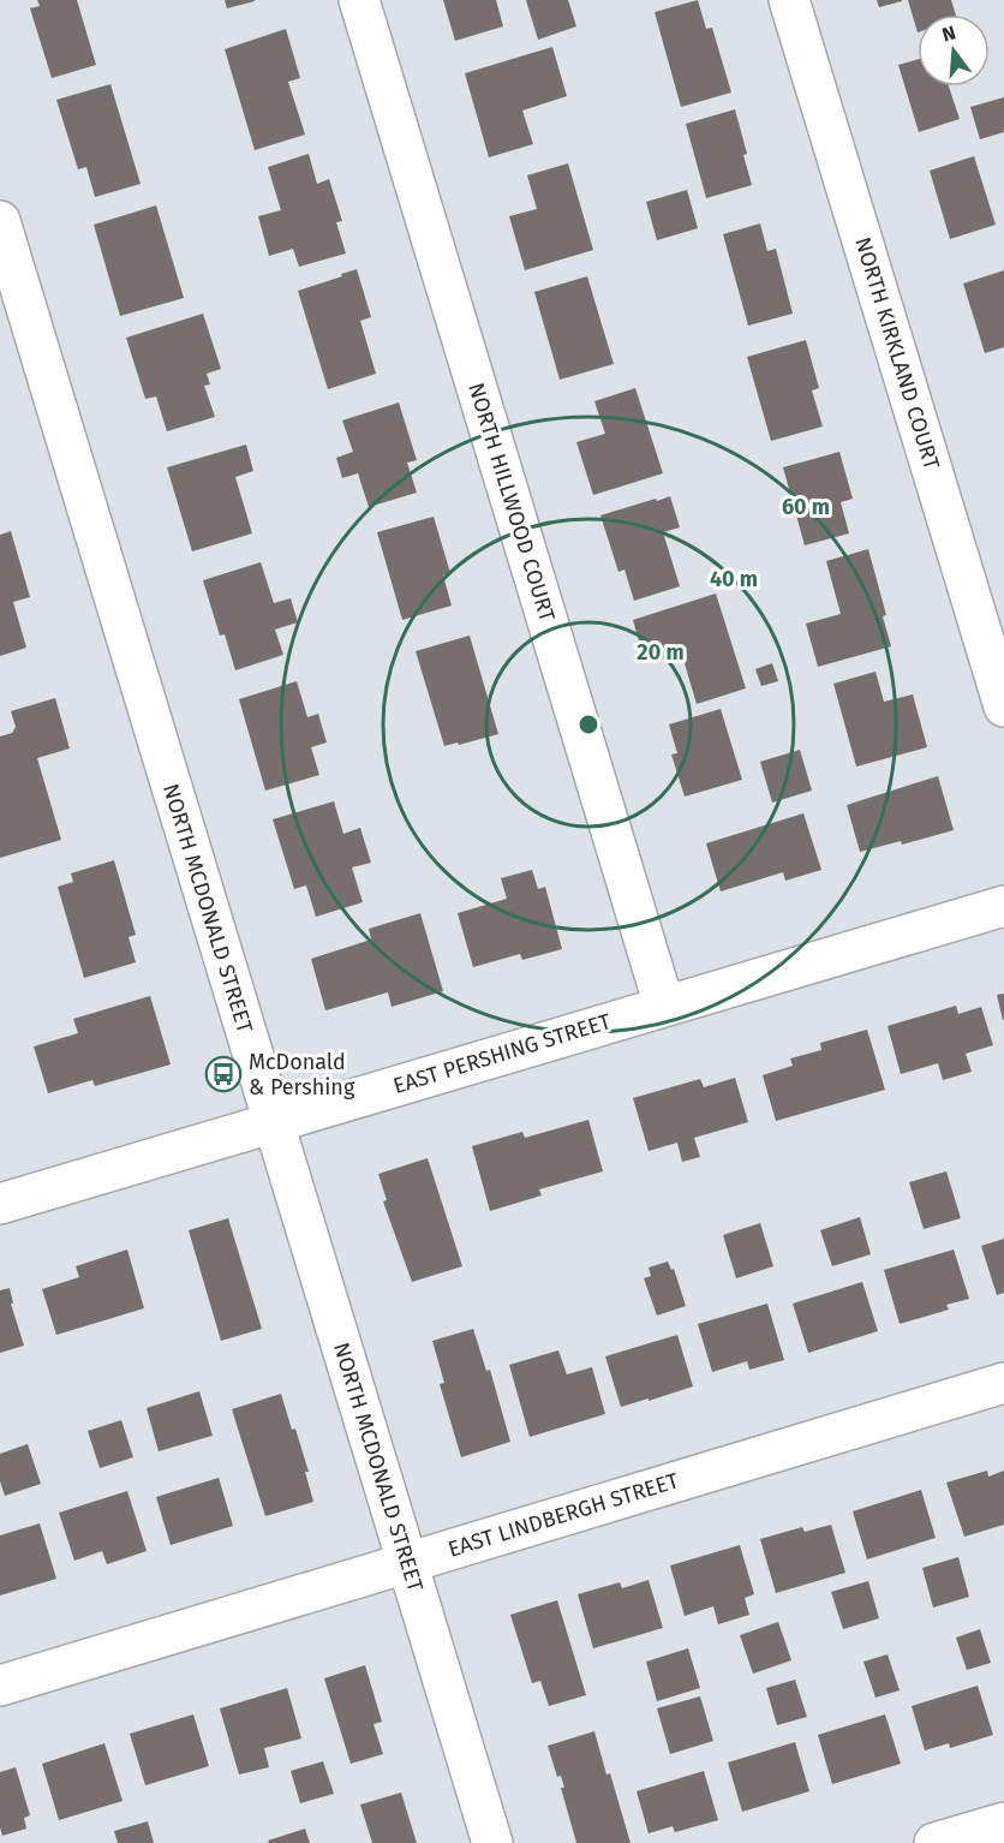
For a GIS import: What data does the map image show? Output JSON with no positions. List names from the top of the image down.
{
  "streets": {
    "street": [
      "NORTH KIRKLAND COURT",
      "NORTH HILLWOOD COURT",
      "NORTH MCDONALD STREET",
      "EAST PERSHING STREET",
      "EAST LINDBERGH STREET"
    ]
  },
  "crossings": [
    ["NORTH HILLWOOD COURT", "EAST PERSHING STREET"],
    ["NORTH MCDONALD STREET", "EAST PERSHING STREET"],
    ["NORTH MCDONALD STREET", "EAST LINDBERGH STREET"]
  ],
  "places": {
    "bus stop": ["McDonald & Pershing"]
  },
  "north": "top",
  "rings": ["60 m", "40 m", "20 m"]
}
